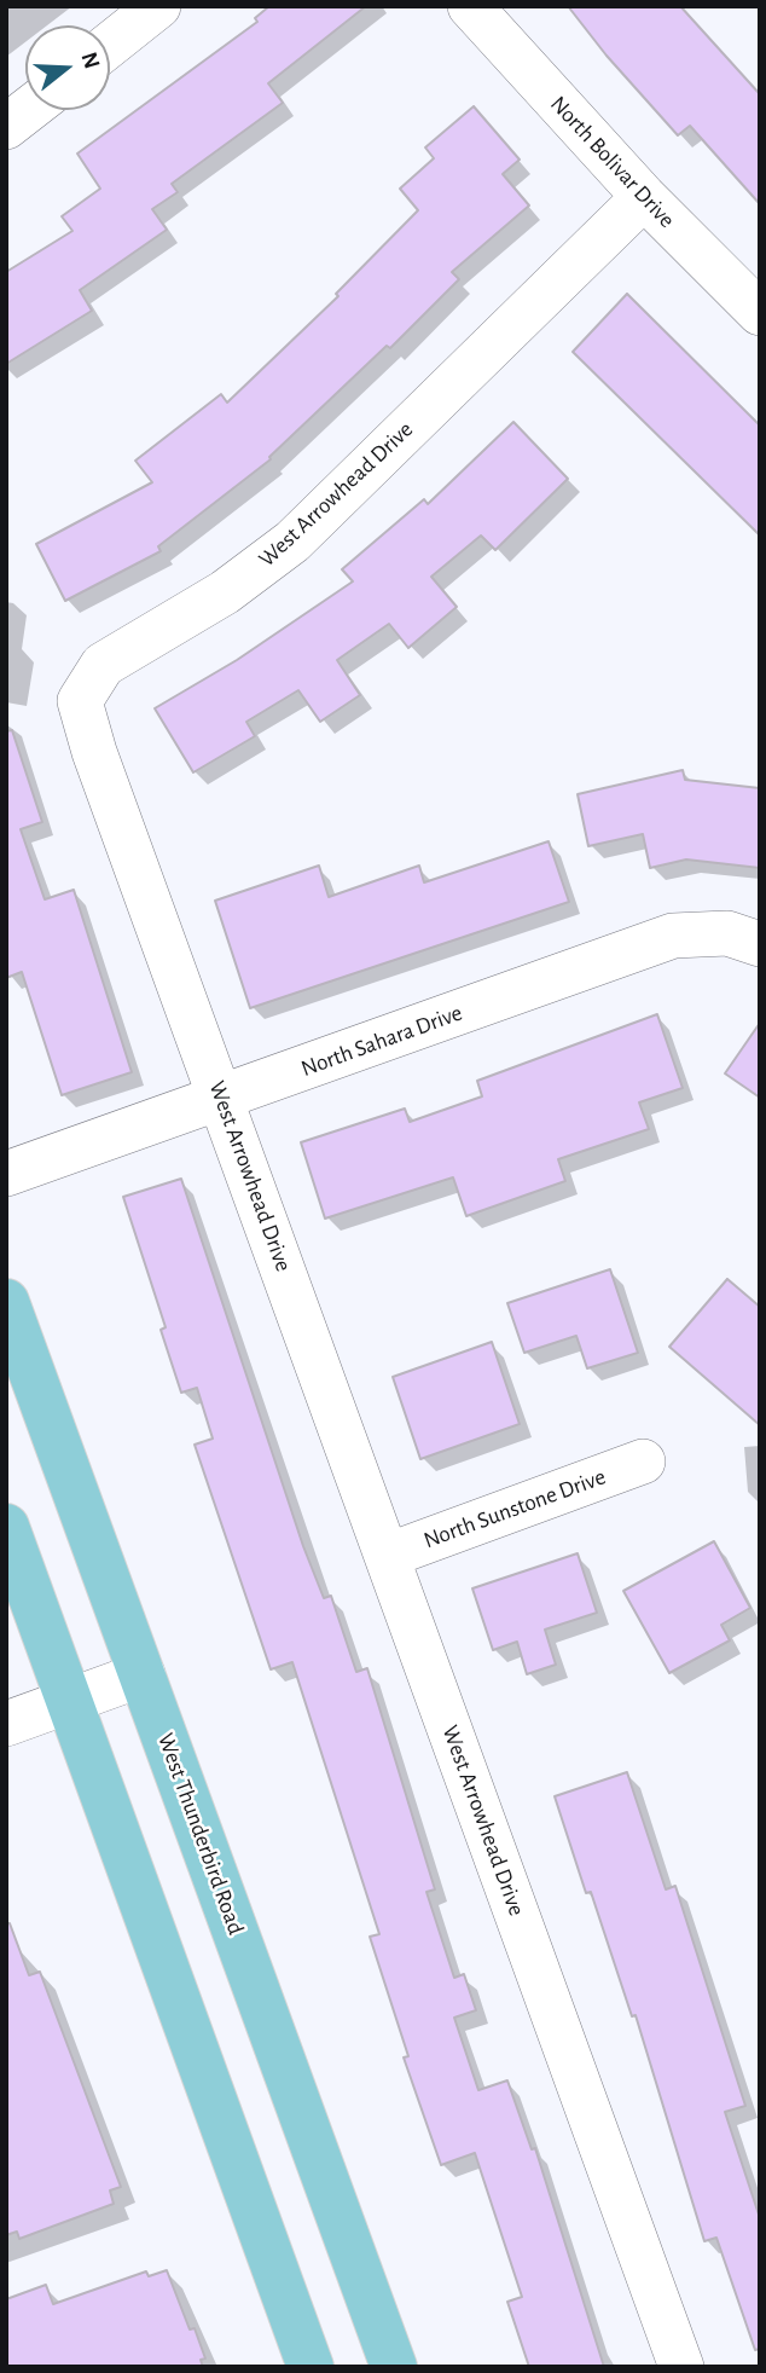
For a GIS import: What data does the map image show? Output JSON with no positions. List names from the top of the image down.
{
  "streets": {
    "main road": ["West Thunderbird Road"],
    "street": [
      "North Bolivar Drive",
      "West Arrowhead Drive",
      "North Sahara Drive",
      "North Sunstone Drive"
    ]
  },
  "crossings": [
    ["North Bolivar Drive", "West Arrowhead Drive"],
    ["West Arrowhead Drive", "North Sahara Drive"],
    ["West Arrowhead Drive", "North Sunstone Drive"]
  ],
  "north": "right"
}
